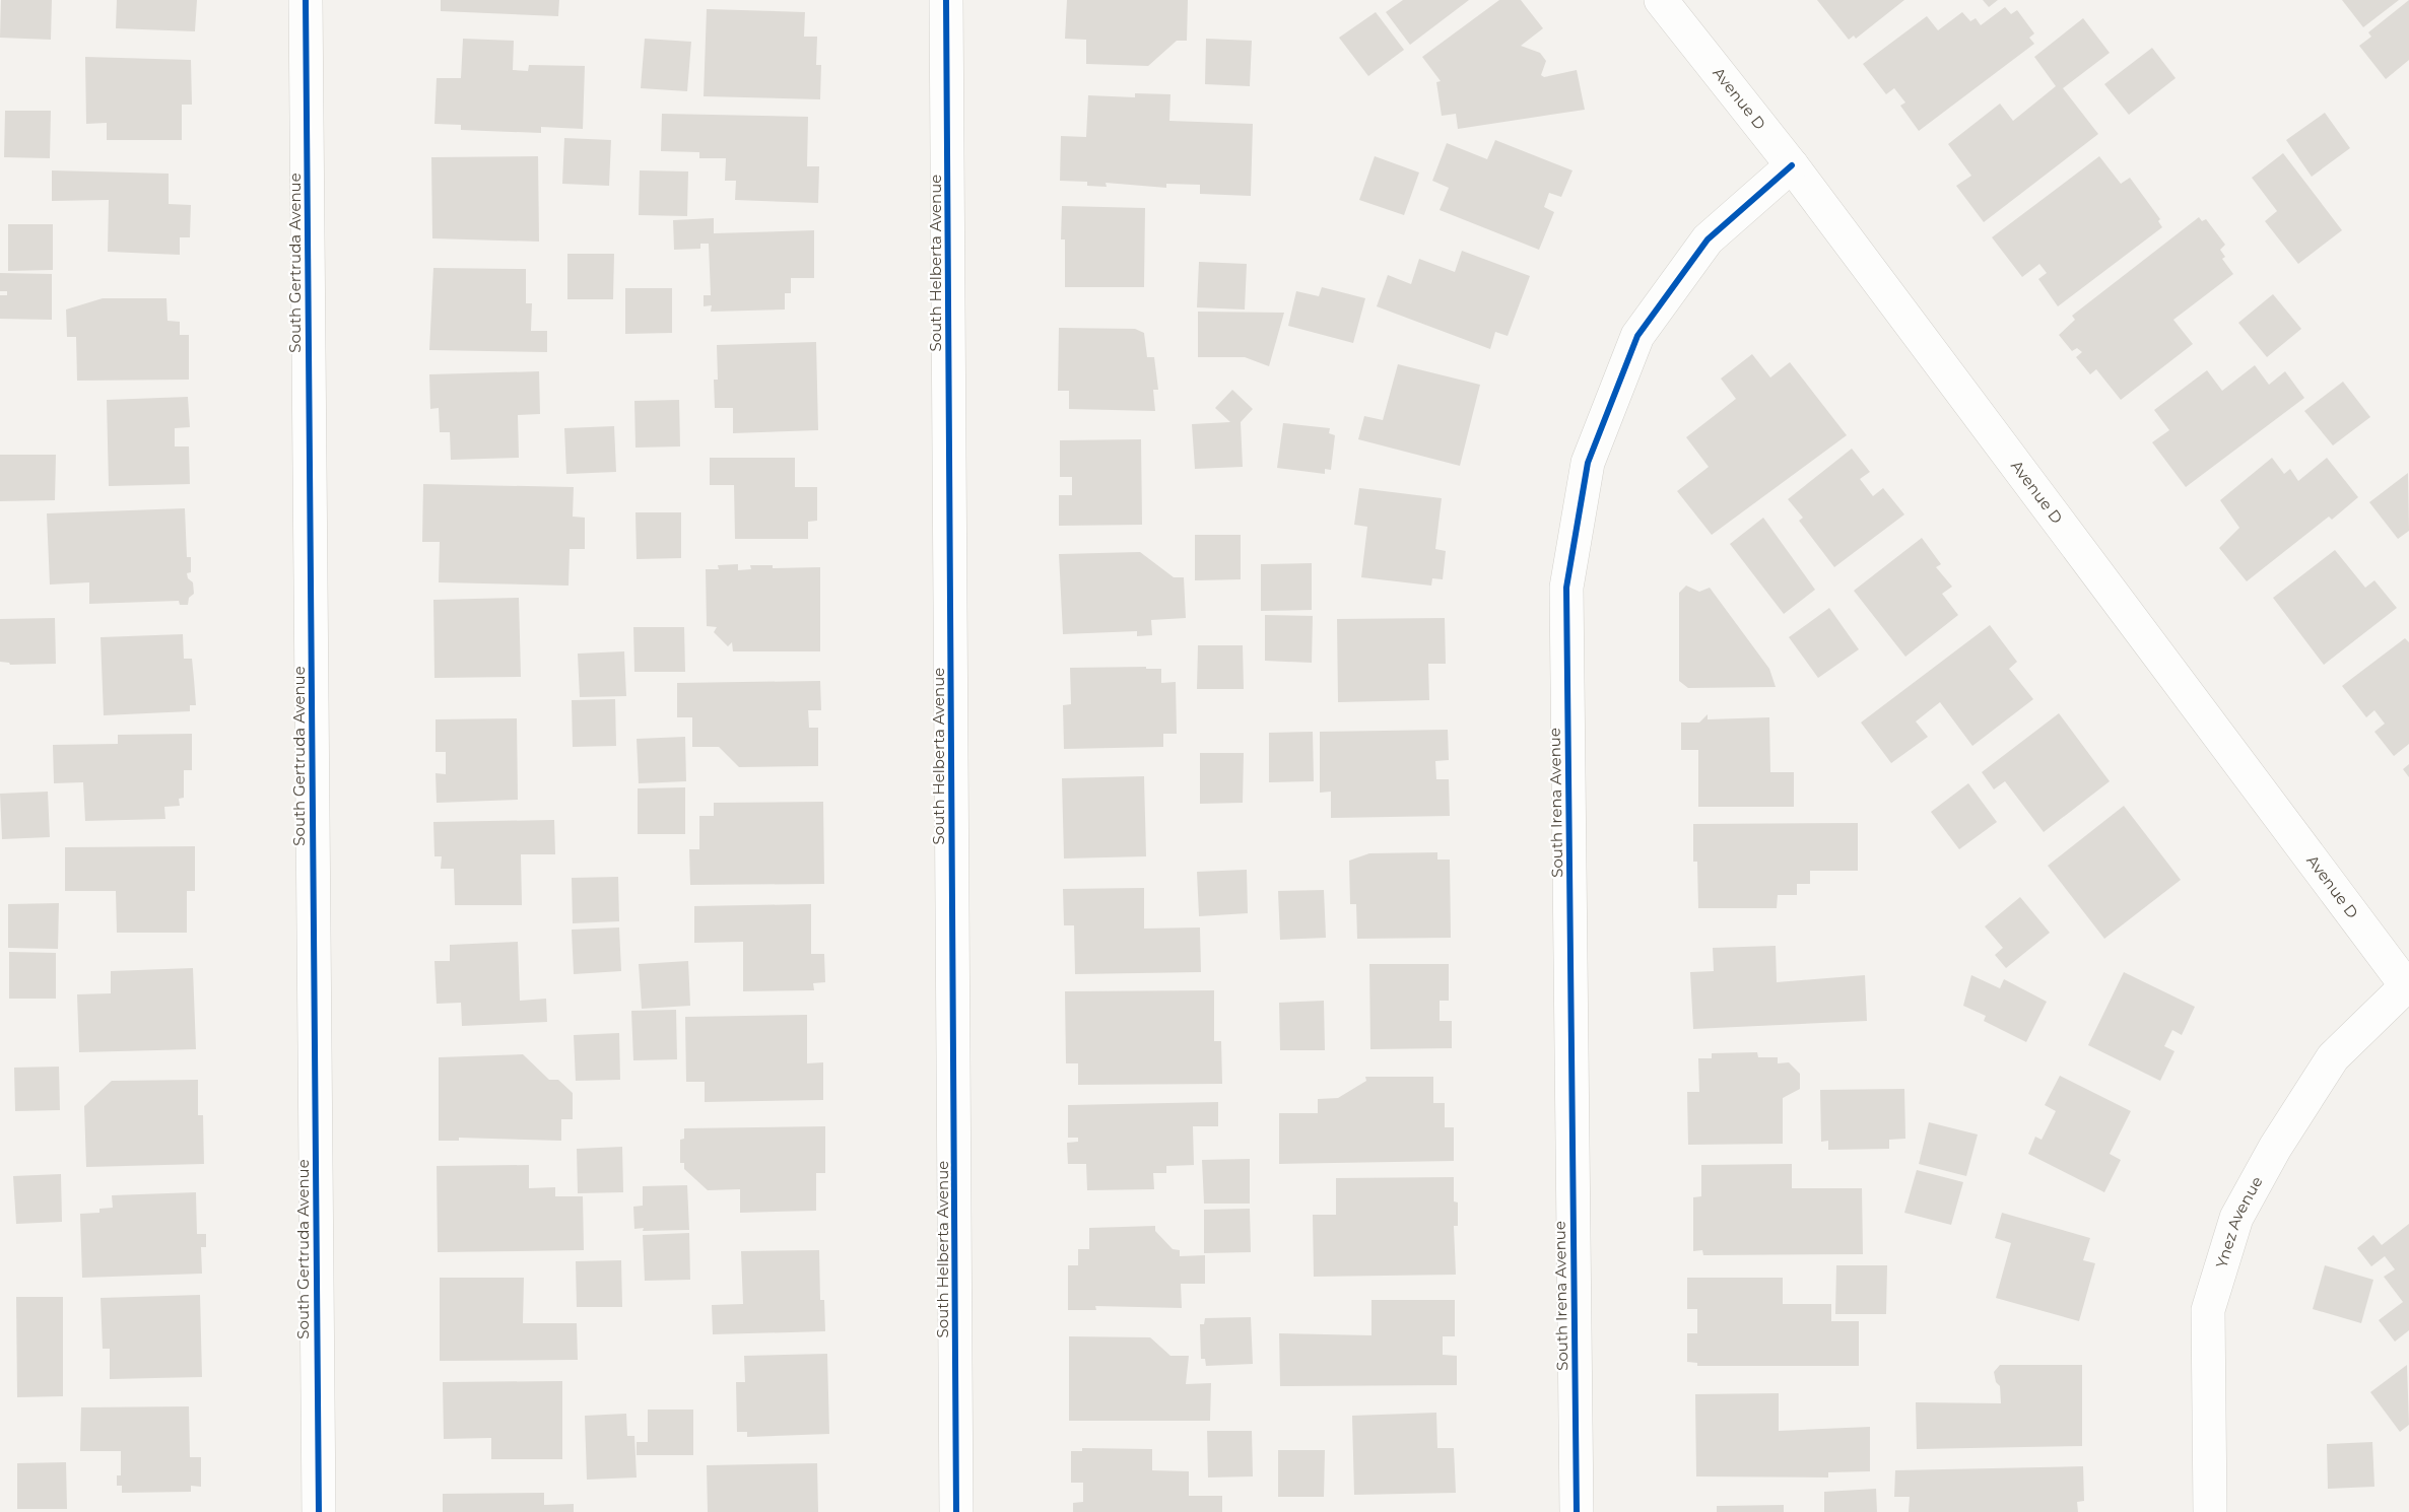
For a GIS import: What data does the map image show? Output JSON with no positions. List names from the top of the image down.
{
  "streets": {
    "street": [
      "Avenue D",
      "South Gertruda Avenue",
      "South Helberta Avenue",
      "South Irena Avenue",
      "Ynez Avenue"
    ]
  },
  "crossings": [
    ["Avenue D", "South Irena Avenue"],
    ["Avenue D", "Ynez Avenue"]
  ]
}
